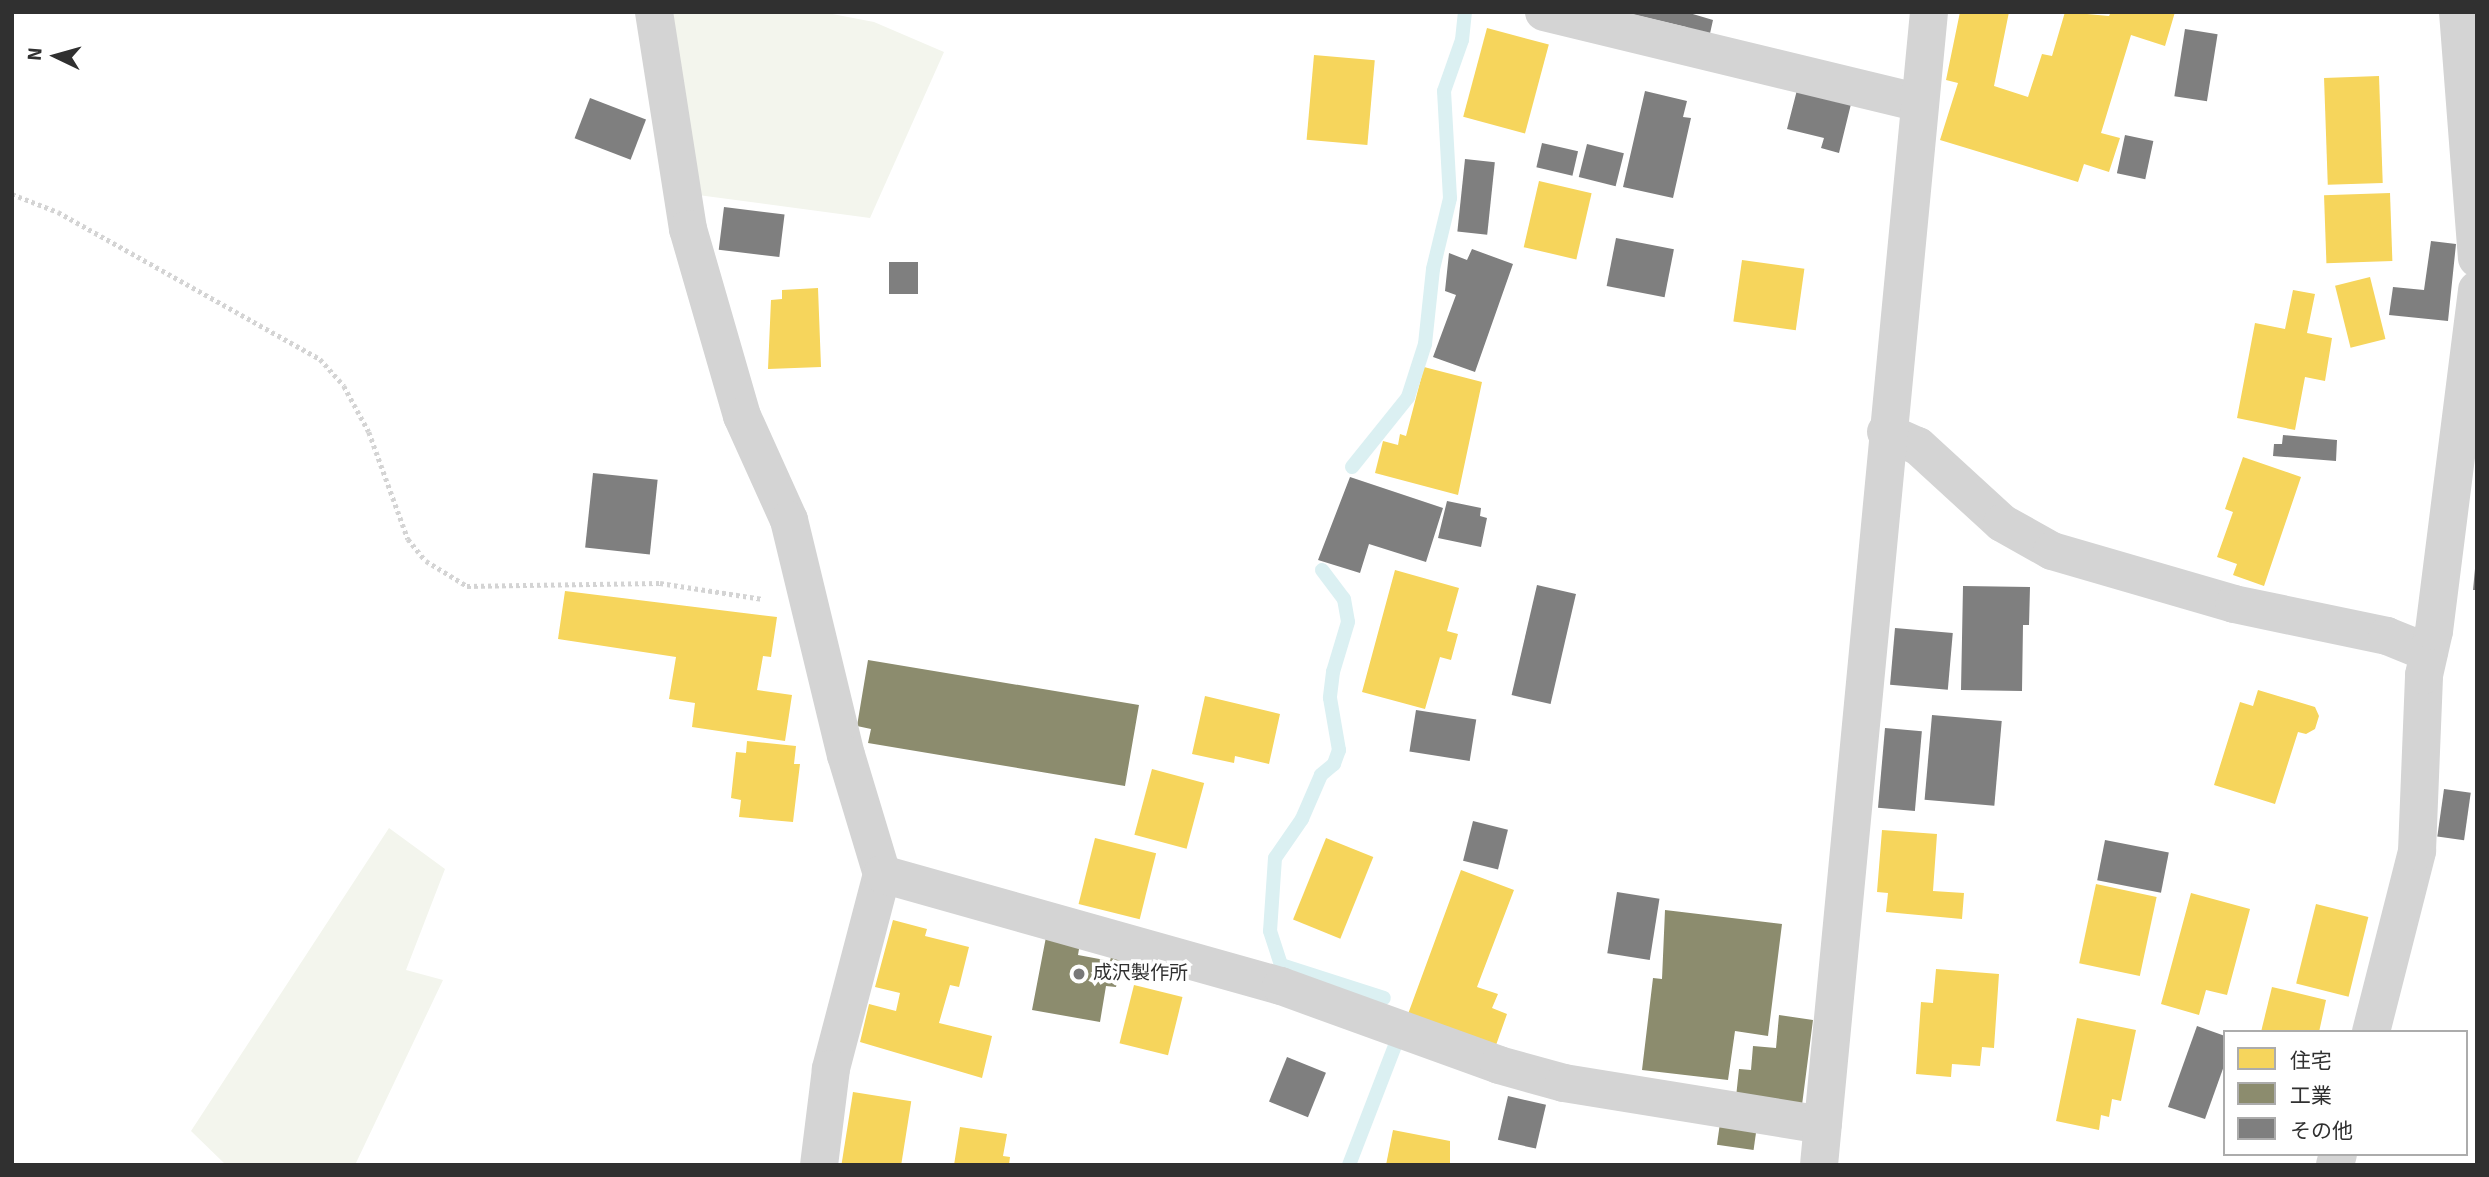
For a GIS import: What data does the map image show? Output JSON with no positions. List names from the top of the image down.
{
  "places": ["成沢製作所"],
  "legend": ["住宅", "工業", "その他"],
  "north": "left"
}
